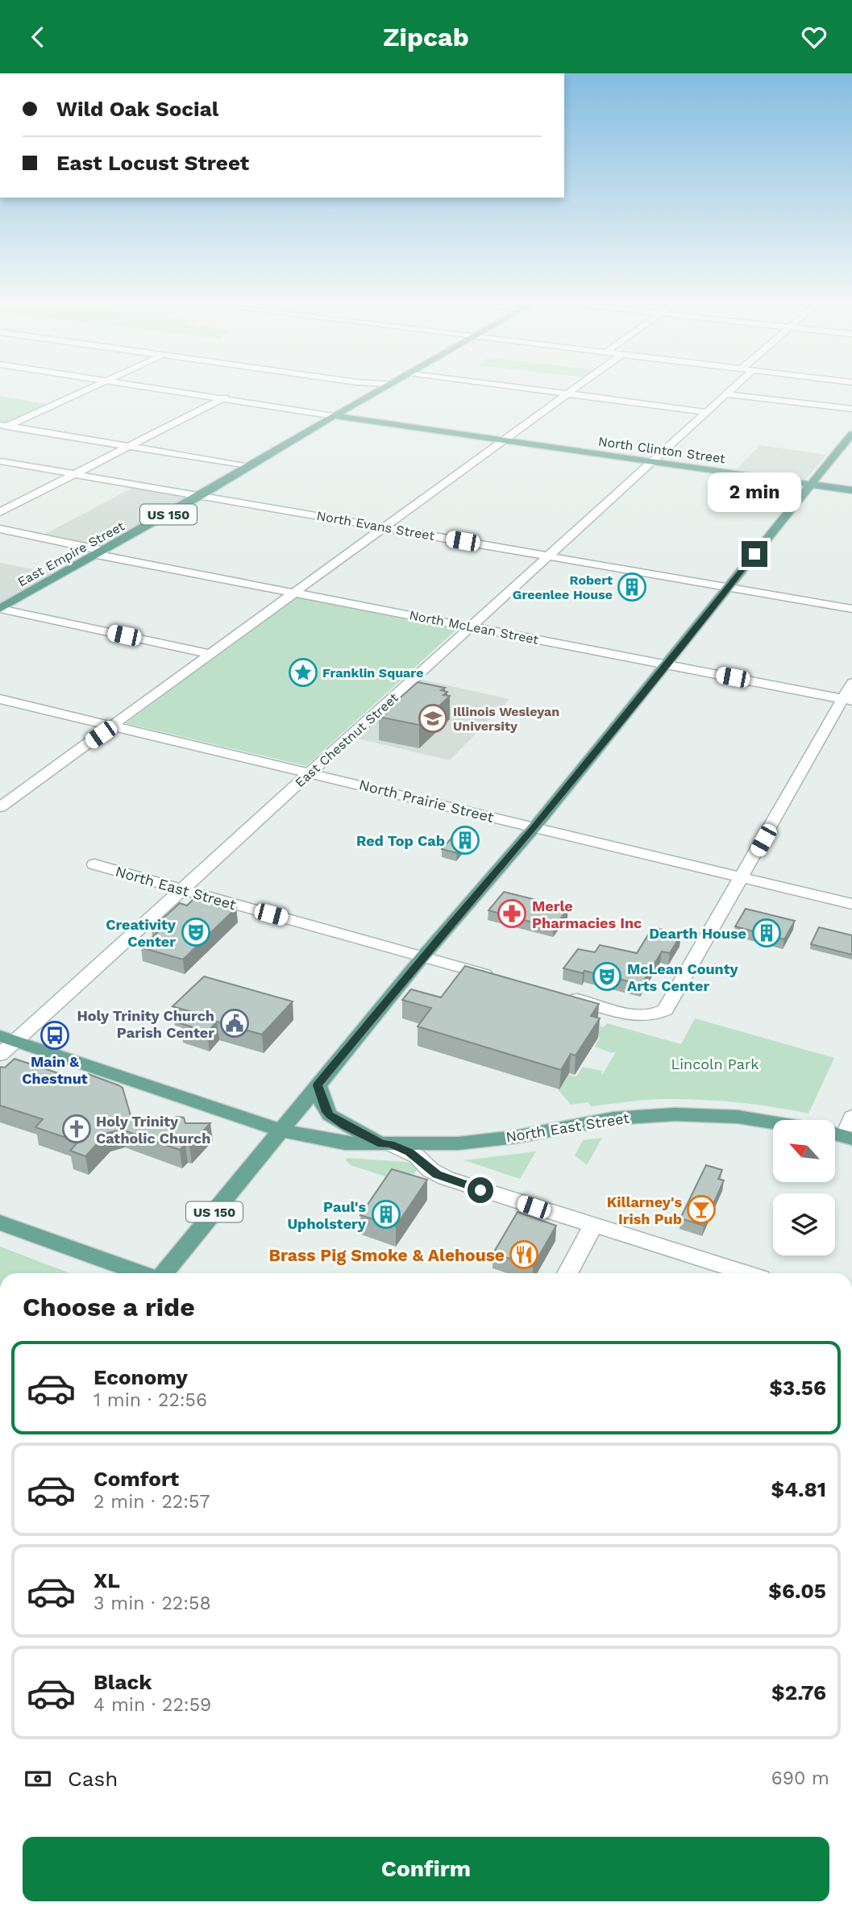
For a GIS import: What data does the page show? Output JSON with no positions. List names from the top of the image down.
{
  "streets": {
    "main road": [
      "North Clinton Street",
      "US 150",
      "East Empire Street",
      "North East Street"
    ],
    "street": [
      "North Evans Street",
      "North McLean Street",
      "East Chestnut Street",
      "North Prairie Street"
    ]
  },
  "crossings": [
    ["North Clinton Street", "US 150"],
    ["North Clinton Street", "East Empire Street"],
    ["North Clinton Street", "East Chestnut Street"],
    ["US 150", "North Evans Street"],
    ["US 150", "North McLean Street"],
    ["US 150", "North Prairie Street"],
    ["US 150", "North East Street"],
    ["North Evans Street", "East Empire Street"],
    ["North Evans Street", "East Chestnut Street"],
    ["East Empire Street", "North McLean Street"],
    ["North McLean Street", "East Chestnut Street"],
    ["East Chestnut Street", "North Prairie Street"],
    ["East Chestnut Street", "North East Street"]
  ],
  "parks": ["Lincoln Park"],
  "places": {
    "building": [
      "Robert Greenlee House",
      "Red Top Cab",
      "Dearth House",
      "Paul's Upholstery"
    ],
    "place": ["Franklin Square"],
    "school or university": ["Illinois Wesleyan University"],
    "pharmacy": ["Merle Pharmacies Inc"],
    "theatre": ["Creativity Center", "McLean County Arts Center"],
    "public building": ["Holy Trinity Church Parish Center"],
    "bus stop": ["Main & Chestnut"],
    "church": ["Holy Trinity Catholic Church"],
    "bar": ["Killarney's Irish Pub"],
    "restaurant": ["Brass Pig Smoke & Alehouse"]
  },
  "north": "top left",
  "page": {
    "header": "Zipcab",
    "banner": ["Wild Oak Social", "East Locust Street"],
    "bubble": "2 min",
    "heading": "Choose a ride",
    "list": [
      {
        "name": "Economy",
        "note": "1 min · 22:56",
        "value": "$3.56"
      },
      {
        "name": "Comfort",
        "note": "2 min · 22:57",
        "value": "$4.81"
      },
      {
        "name": "XL",
        "note": "3 min · 22:58",
        "value": "$6.05"
      },
      {
        "name": "Black",
        "note": "4 min · 22:59",
        "value": "$2.76"
      }
    ],
    "pay": ["Cash", "690 m"],
    "buttons": "Confirm"
  }
}
